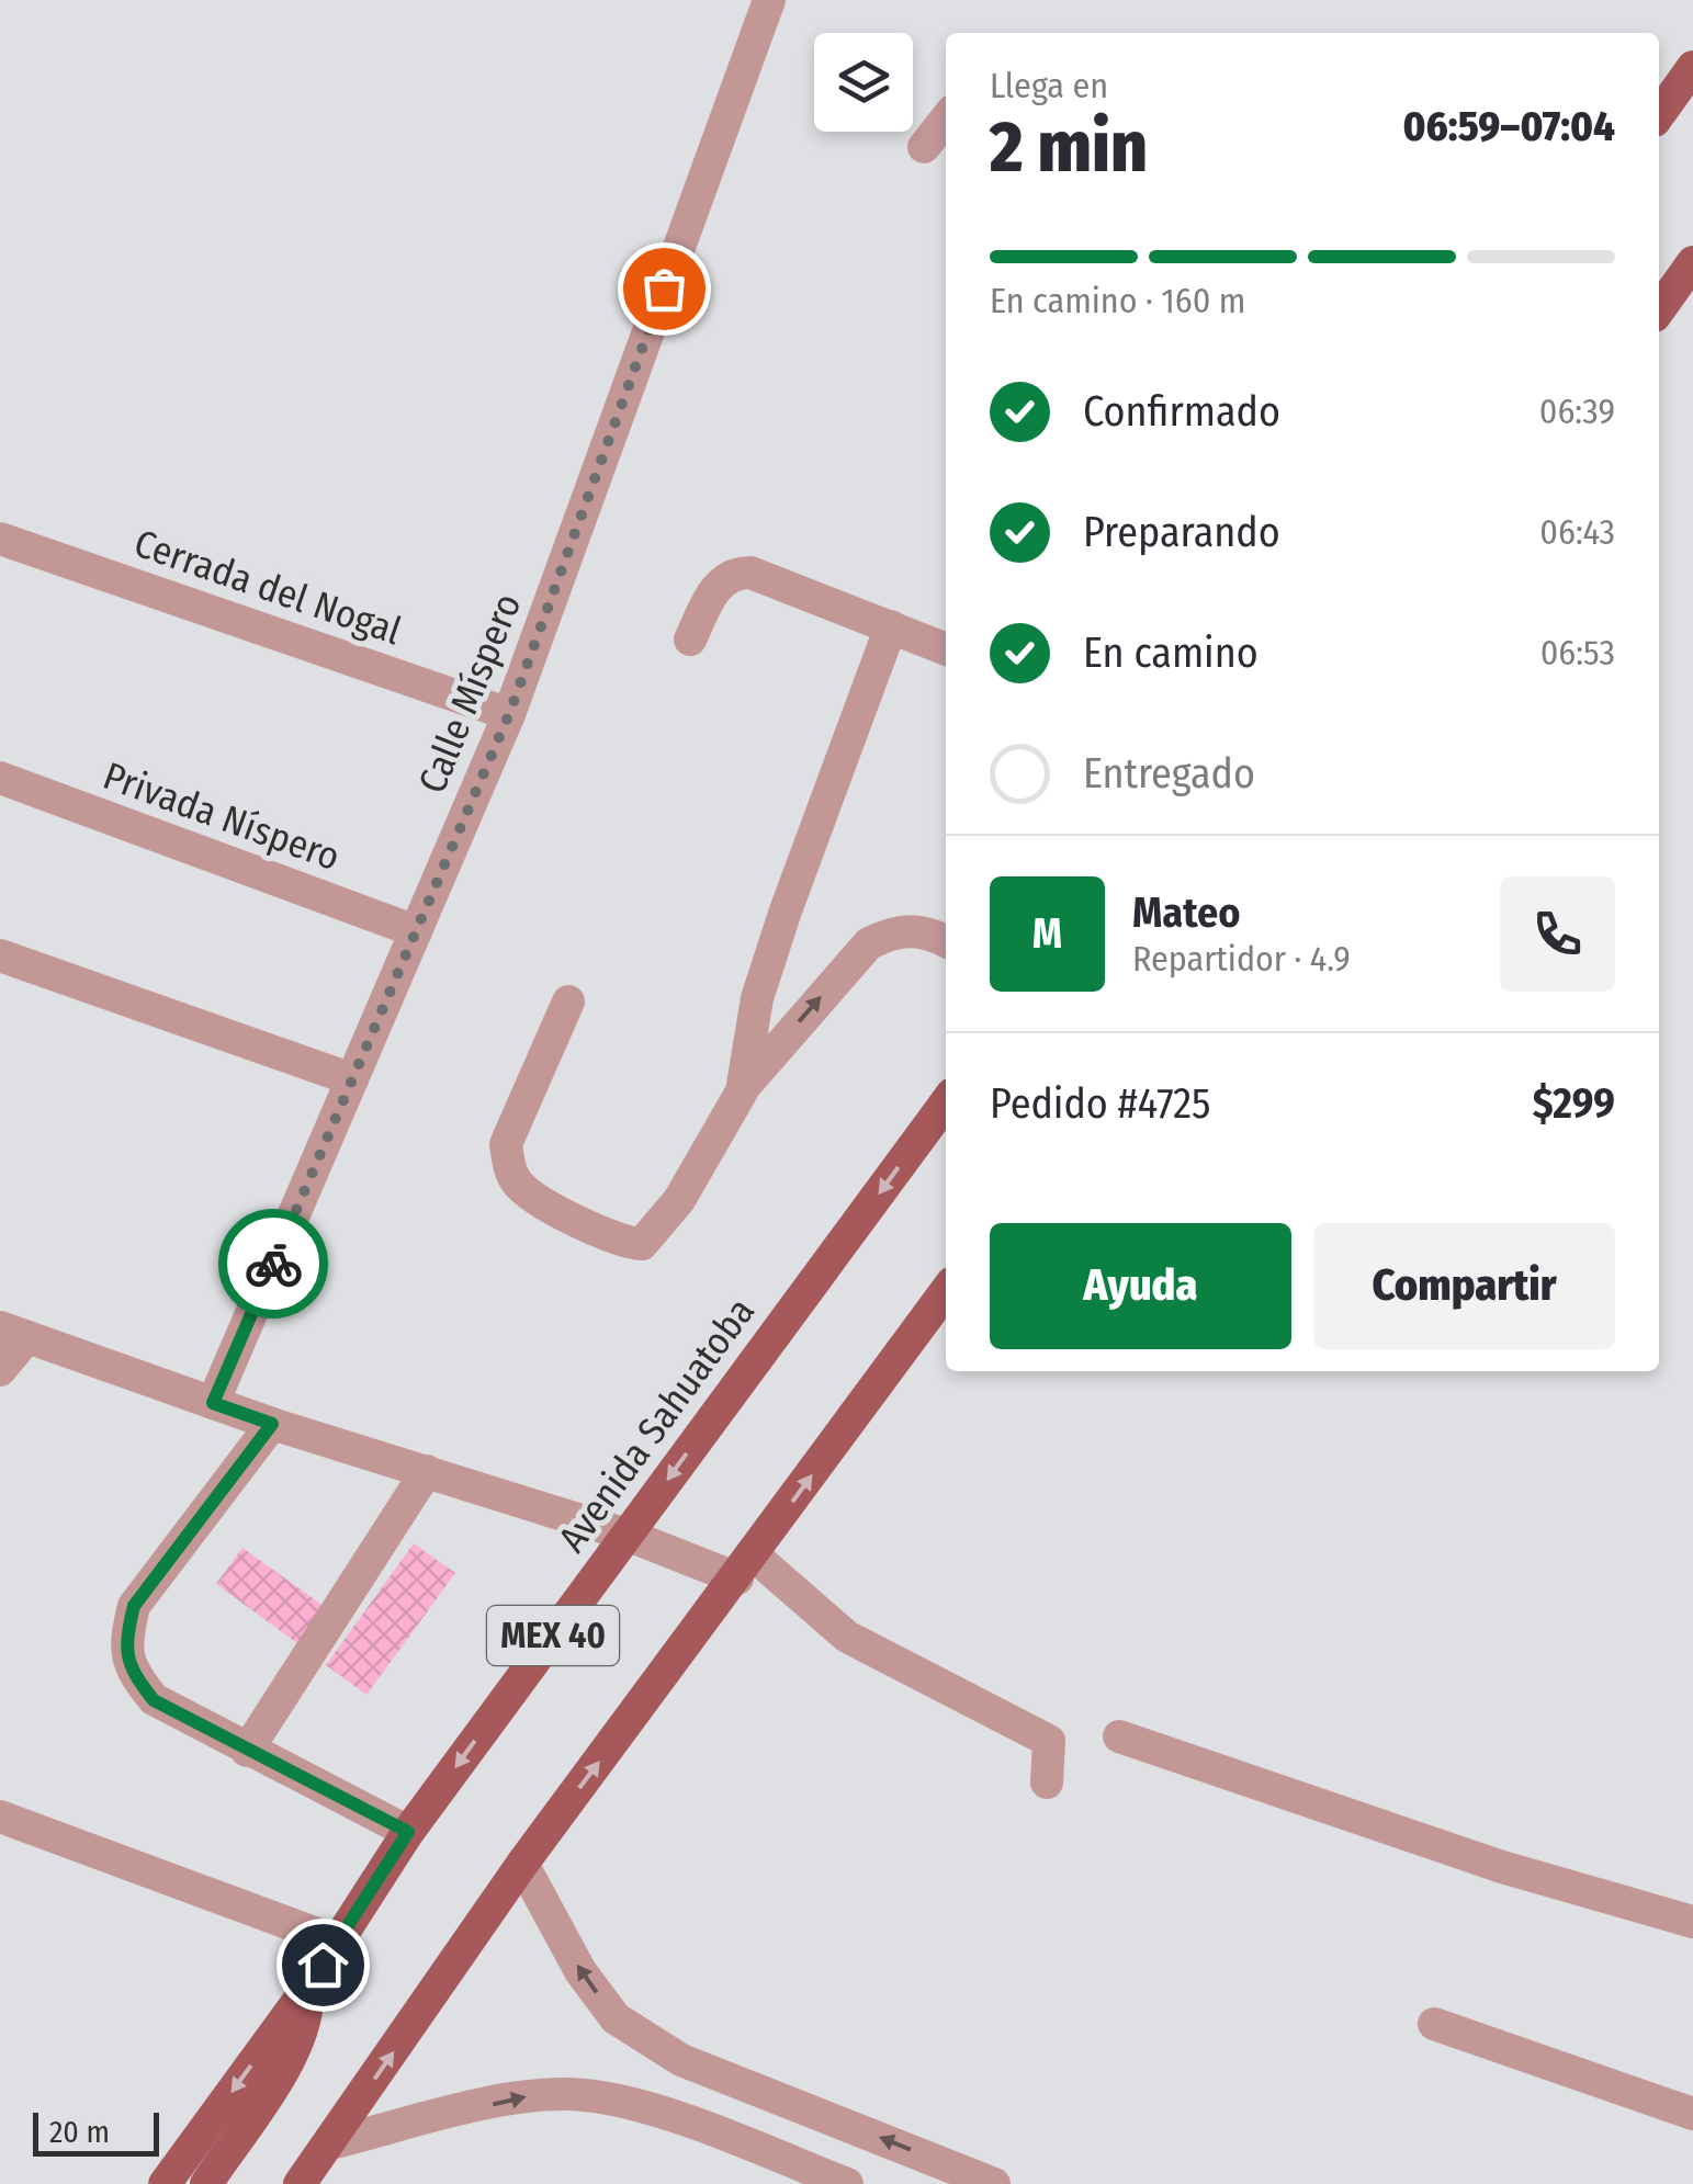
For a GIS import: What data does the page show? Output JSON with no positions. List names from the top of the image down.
{
  "streets": {
    "main road": ["Avenida Sahuatoba", "MEX 40"],
    "street": ["Cerrada del Nogal", "Calle Míspero", "Privada Níspero"]
  },
  "crossings": [
    ["Cerrada del Nogal", "Calle Míspero"],
    ["Calle Míspero", "Privada Níspero"]
  ],
  "scale_bar": "20 m",
  "page": {
    "heading": ["2 min", "Llega en", "06:59–07:04"],
    "panel": [
      "Mateo",
      "Repartidor · 4.9",
      "Pedido #4725",
      "$299"
    ],
    "bar": "En camino · 160 m",
    "list": [
      ["Confirmado", "06:39"],
      ["Preparando", "06:43"],
      ["En camino", "06:53"],
      "Entregado"
    ],
    "round": "M",
    "buttons": ["Ayuda", "Compartir"],
    "scale": "20 m"
  }
}
